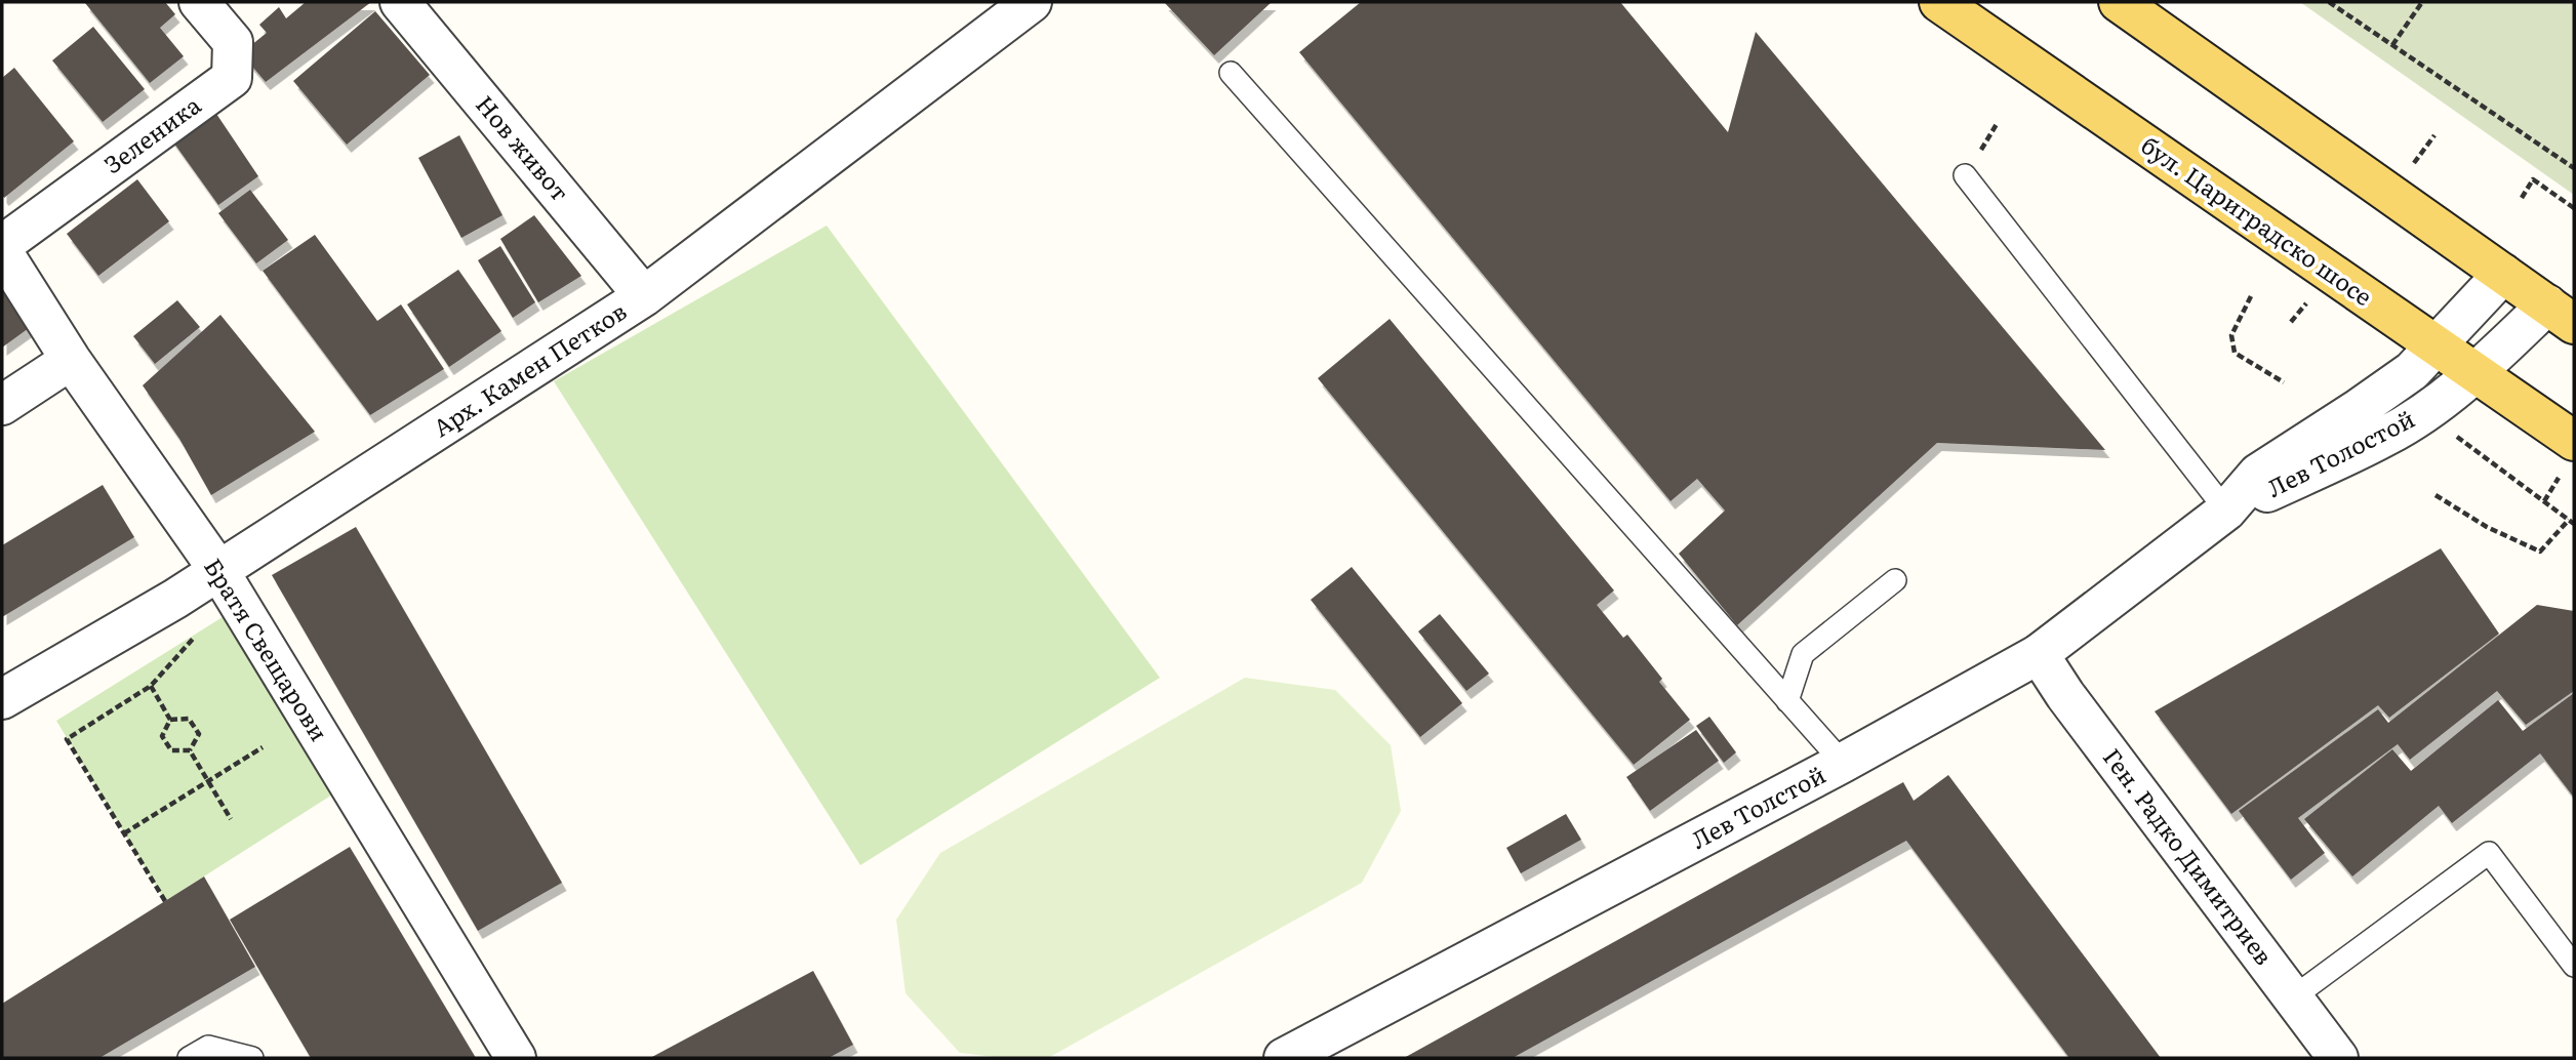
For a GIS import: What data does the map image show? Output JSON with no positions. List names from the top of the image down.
{
  "streets": {
    "main road": ["бул. Цариградско шосе"],
    "street": [
      "Зеленика",
      "Нов живот",
      "Арх. Камен Петков",
      "Лев Толостой",
      "Братя Свещарови",
      "Лев Толстой",
      "Ген. Радко Димитриев"
    ]
  },
  "crossings": [
    ["Зеленика", "Братя Свещарови"],
    ["Нов живот", "Арх. Камен Петков"],
    ["бул. Цариградско шосе", "Лев Толостой"],
    ["Арх. Камен Петков", "Братя Свещарови"],
    ["Лев Толостой", "Лев Толстой"],
    ["Лев Толстой", "Ген. Радко Димитриев"]
  ]
}
